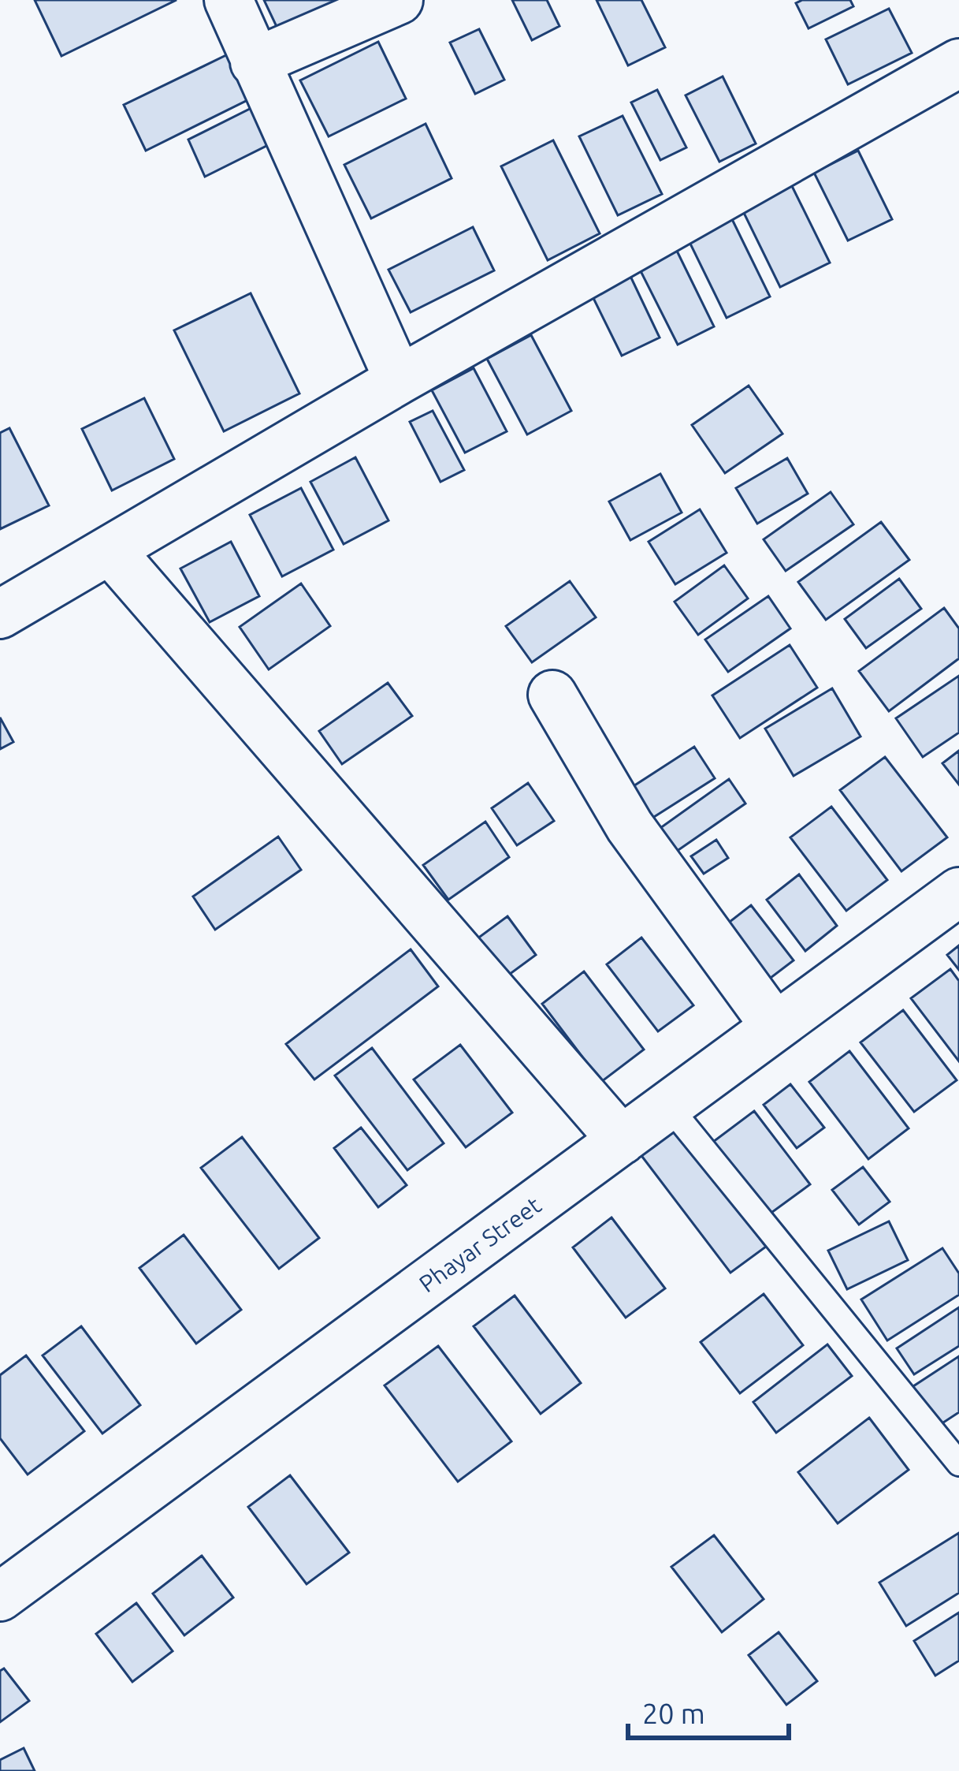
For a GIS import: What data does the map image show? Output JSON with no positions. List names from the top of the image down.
{
  "streets": {
    "street": ["Phayar Street"]
  },
  "scale_bar": "20 m"
}
